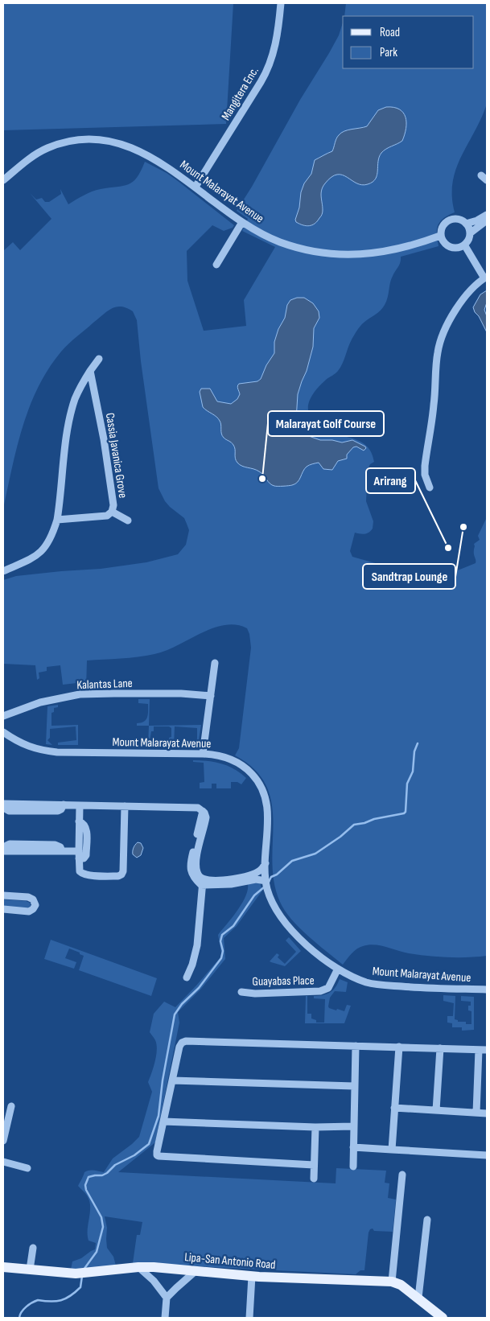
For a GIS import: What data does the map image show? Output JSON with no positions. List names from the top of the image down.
{
  "streets": {
    "main road": ["Lipa-San Antonio Road"],
    "street": [
      "Mangitera Enc.",
      "Mount Malarayat Avenue",
      "Cassia Javanica Grove",
      "Kalantas Lane",
      "Guayabas Place"
    ]
  },
  "crossings": [
    ["Mangitera Enc.", "Mount Malarayat Avenue"],
    ["Mount Malarayat Avenue", "Guayabas Place"]
  ],
  "places": ["Malarayat Golf Course", "Sandtrap Lounge", "Arirang"],
  "legend": ["Road", "Park"]
}
